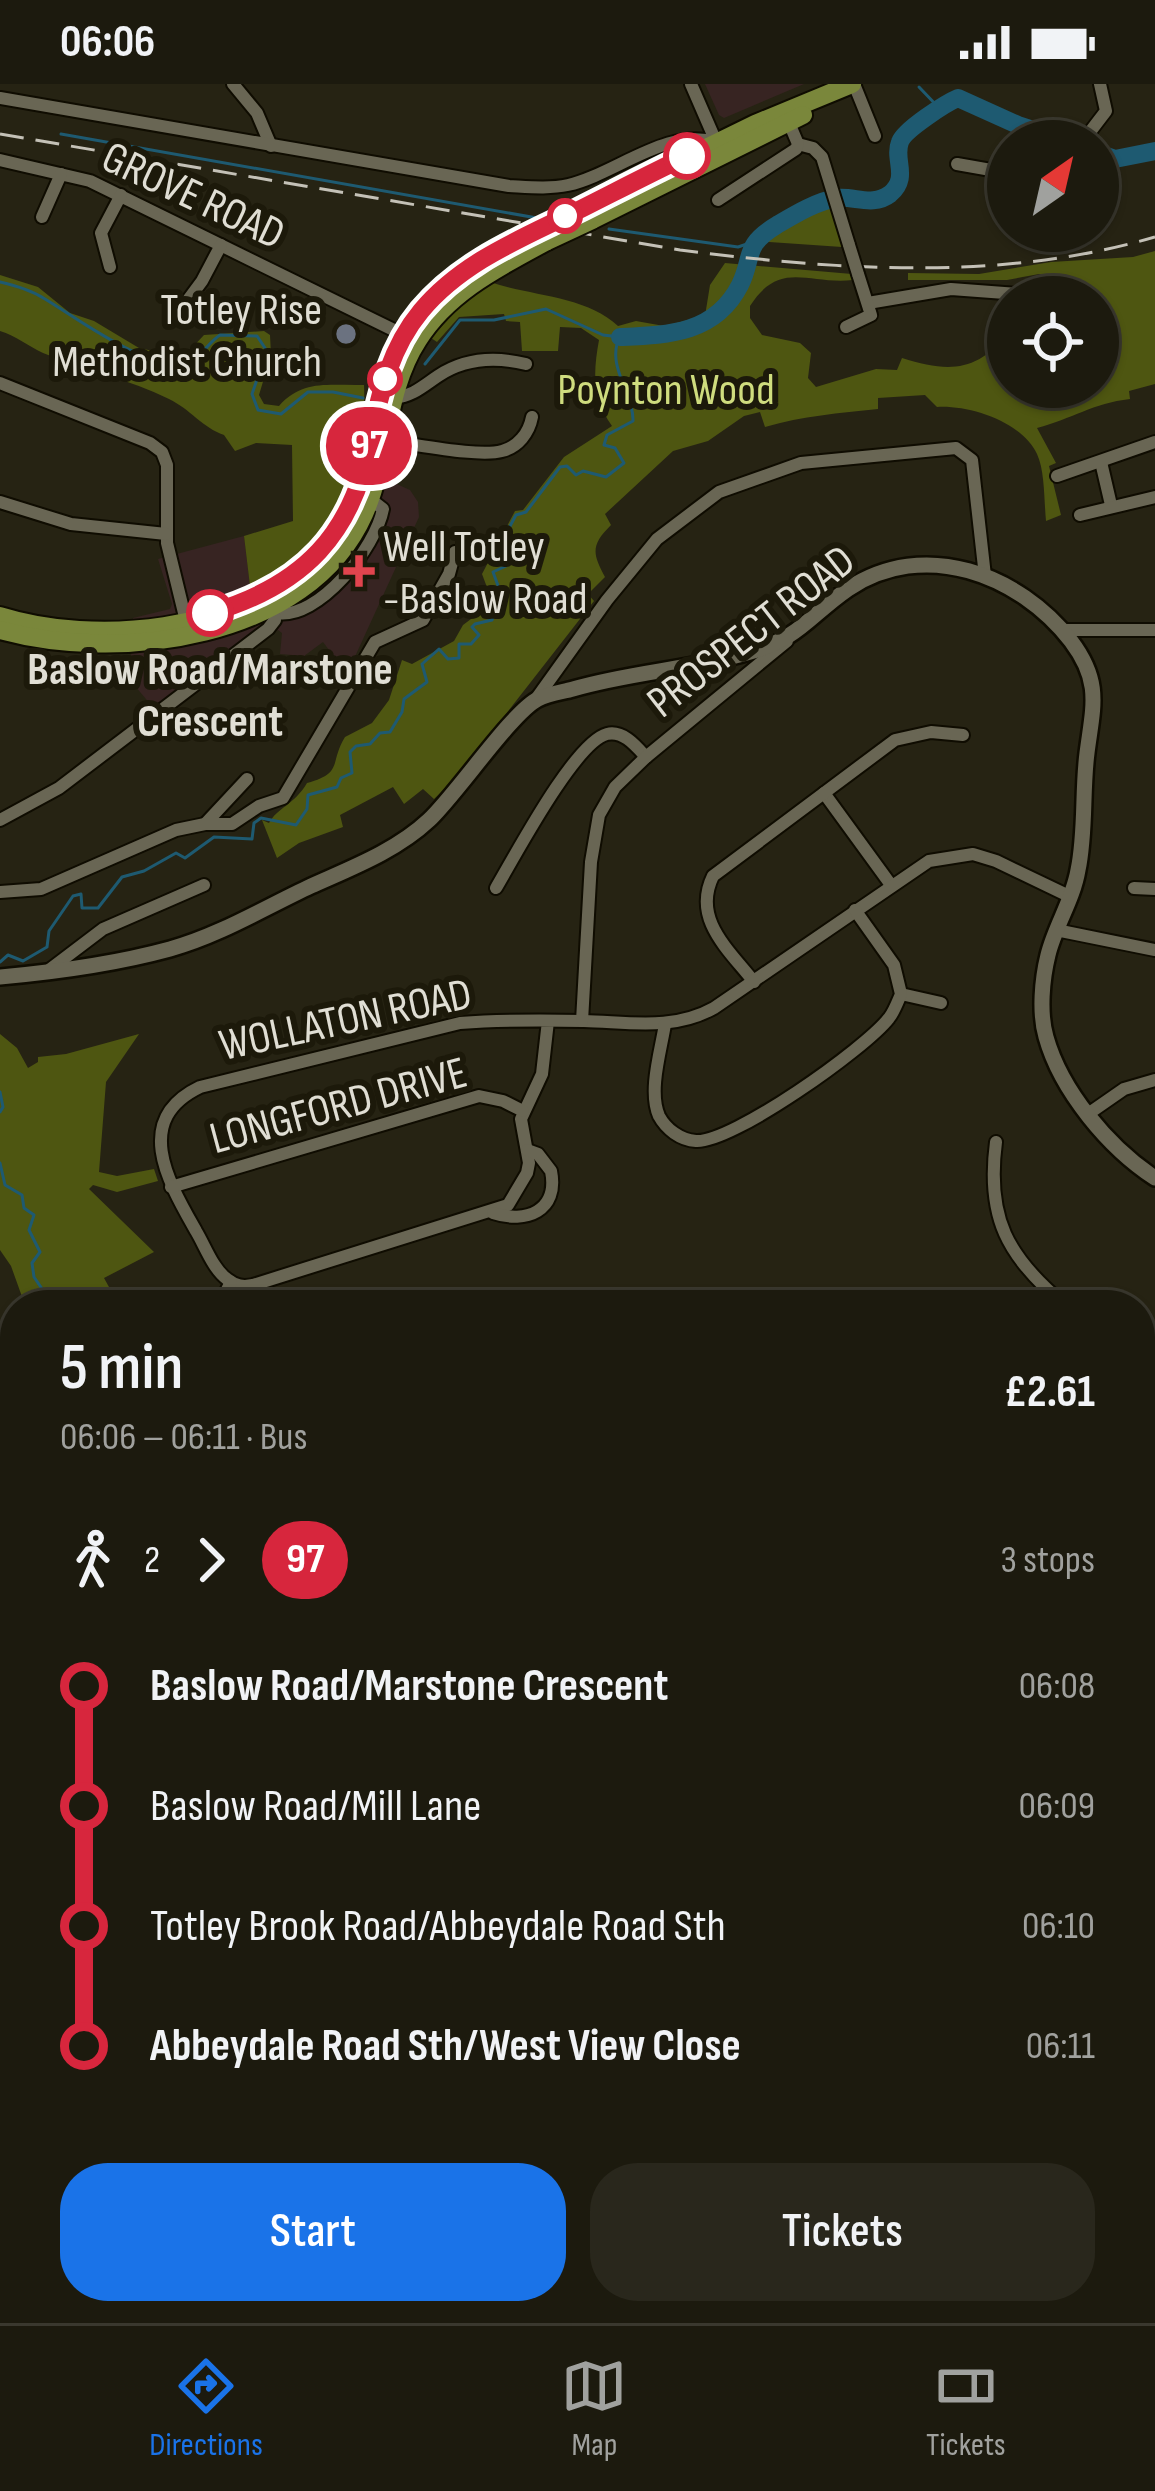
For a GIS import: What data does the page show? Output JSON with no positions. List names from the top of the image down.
{
  "streets": {
    "street": [
      "GROVE ROAD",
      "PROSPECT ROAD",
      "WOLLATON ROAD",
      "LONGFORD DRIVE"
    ]
  },
  "crossings": [
    ["PROSPECT ROAD", "WOLLATON ROAD"],
    ["WOLLATON ROAD", "LONGFORD DRIVE"]
  ],
  "parks": ["Poynton Wood"],
  "places": {
    "other": ["Totley Rise Methodist Church", "Baslow Road/Marstone Crescent"],
    "health": ["Well Totley -Baslow Road"]
  },
  "lines": ["bus line 97"],
  "north": "top right",
  "page": {
    "status": "06:06",
    "on_map": "97",
    "heading": ["5 min", "06:06 – 06:11 · Bus", "£2.61"],
    "legs": ["2", "97", "3 stops"],
    "list": [
      {
        "name": "Baslow Road/Marstone Crescent",
        "value": "06:08"
      },
      {
        "name": "Baslow Road/Mill Lane",
        "value": "06:09"
      },
      {
        "name": "Totley Brook Road/Abbeydale Road Sth",
        "value": "06:10"
      },
      {
        "name": "Abbeydale Road Sth/West View Close",
        "value": "06:11"
      }
    ],
    "buttons": ["Start", "Tickets"],
    "tabs": ["Directions", "Map", "Tickets"]
  }
}
